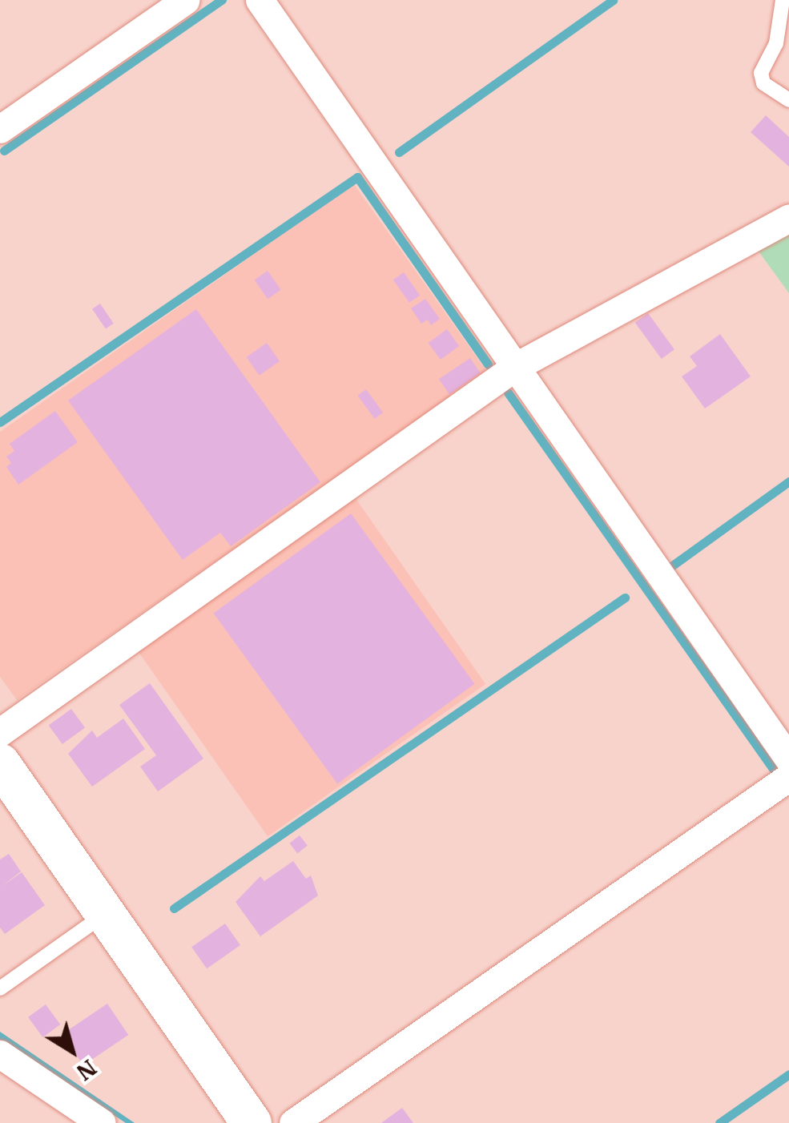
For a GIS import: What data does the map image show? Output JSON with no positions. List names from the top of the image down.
{
  "north": "bottom right"
}
